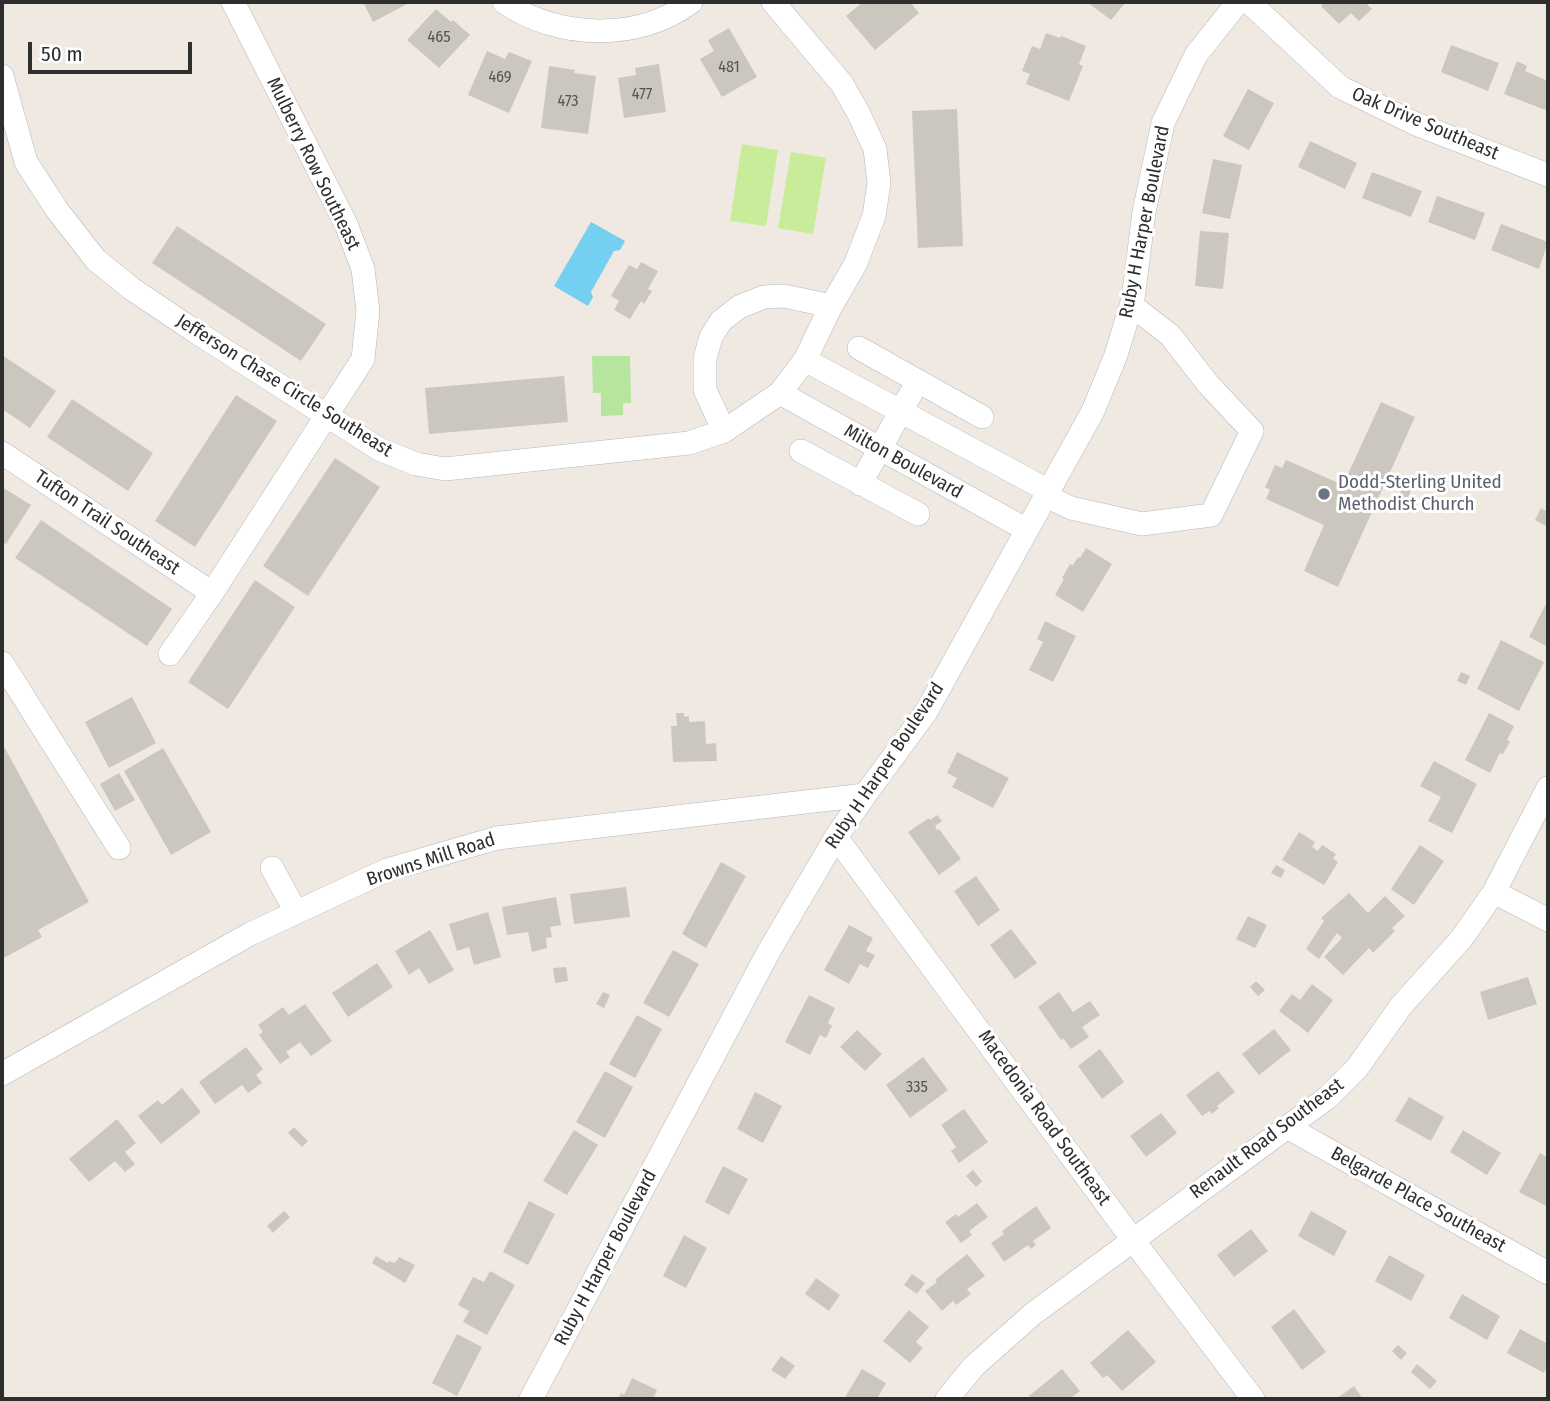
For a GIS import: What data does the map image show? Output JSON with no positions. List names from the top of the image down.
{
  "streets": {
    "street": [
      "Oak Drive Southeast",
      "Mulberry Row Southeast",
      "Ruby H Harper Boulevard",
      "Jefferson Chase Circle Southeast",
      "Milton Boulevard",
      "Tufton Trail Southeast",
      "Browns Mill Road",
      "Macedonia Road Southeast",
      "Renault Road Southeast",
      "Belgarde Place Southeast"
    ]
  },
  "crossings": [
    ["Mulberry Row Southeast", "Jefferson Chase Circle Southeast"],
    ["Mulberry Row Southeast", "Tufton Trail Southeast"],
    ["Ruby H Harper Boulevard", "Milton Boulevard"],
    ["Ruby H Harper Boulevard", "Browns Mill Road"],
    ["Ruby H Harper Boulevard", "Macedonia Road Southeast"],
    ["Jefferson Chase Circle Southeast", "Milton Boulevard"],
    ["Macedonia Road Southeast", "Renault Road Southeast"],
    ["Renault Road Southeast", "Belgarde Place Southeast"]
  ],
  "places": ["Dodd-Sterling United Methodist Church"],
  "house_numbers": [
    "465",
    "481",
    "469",
    "477",
    "473",
    "335"
  ],
  "scale_bar": "50 m"
}
